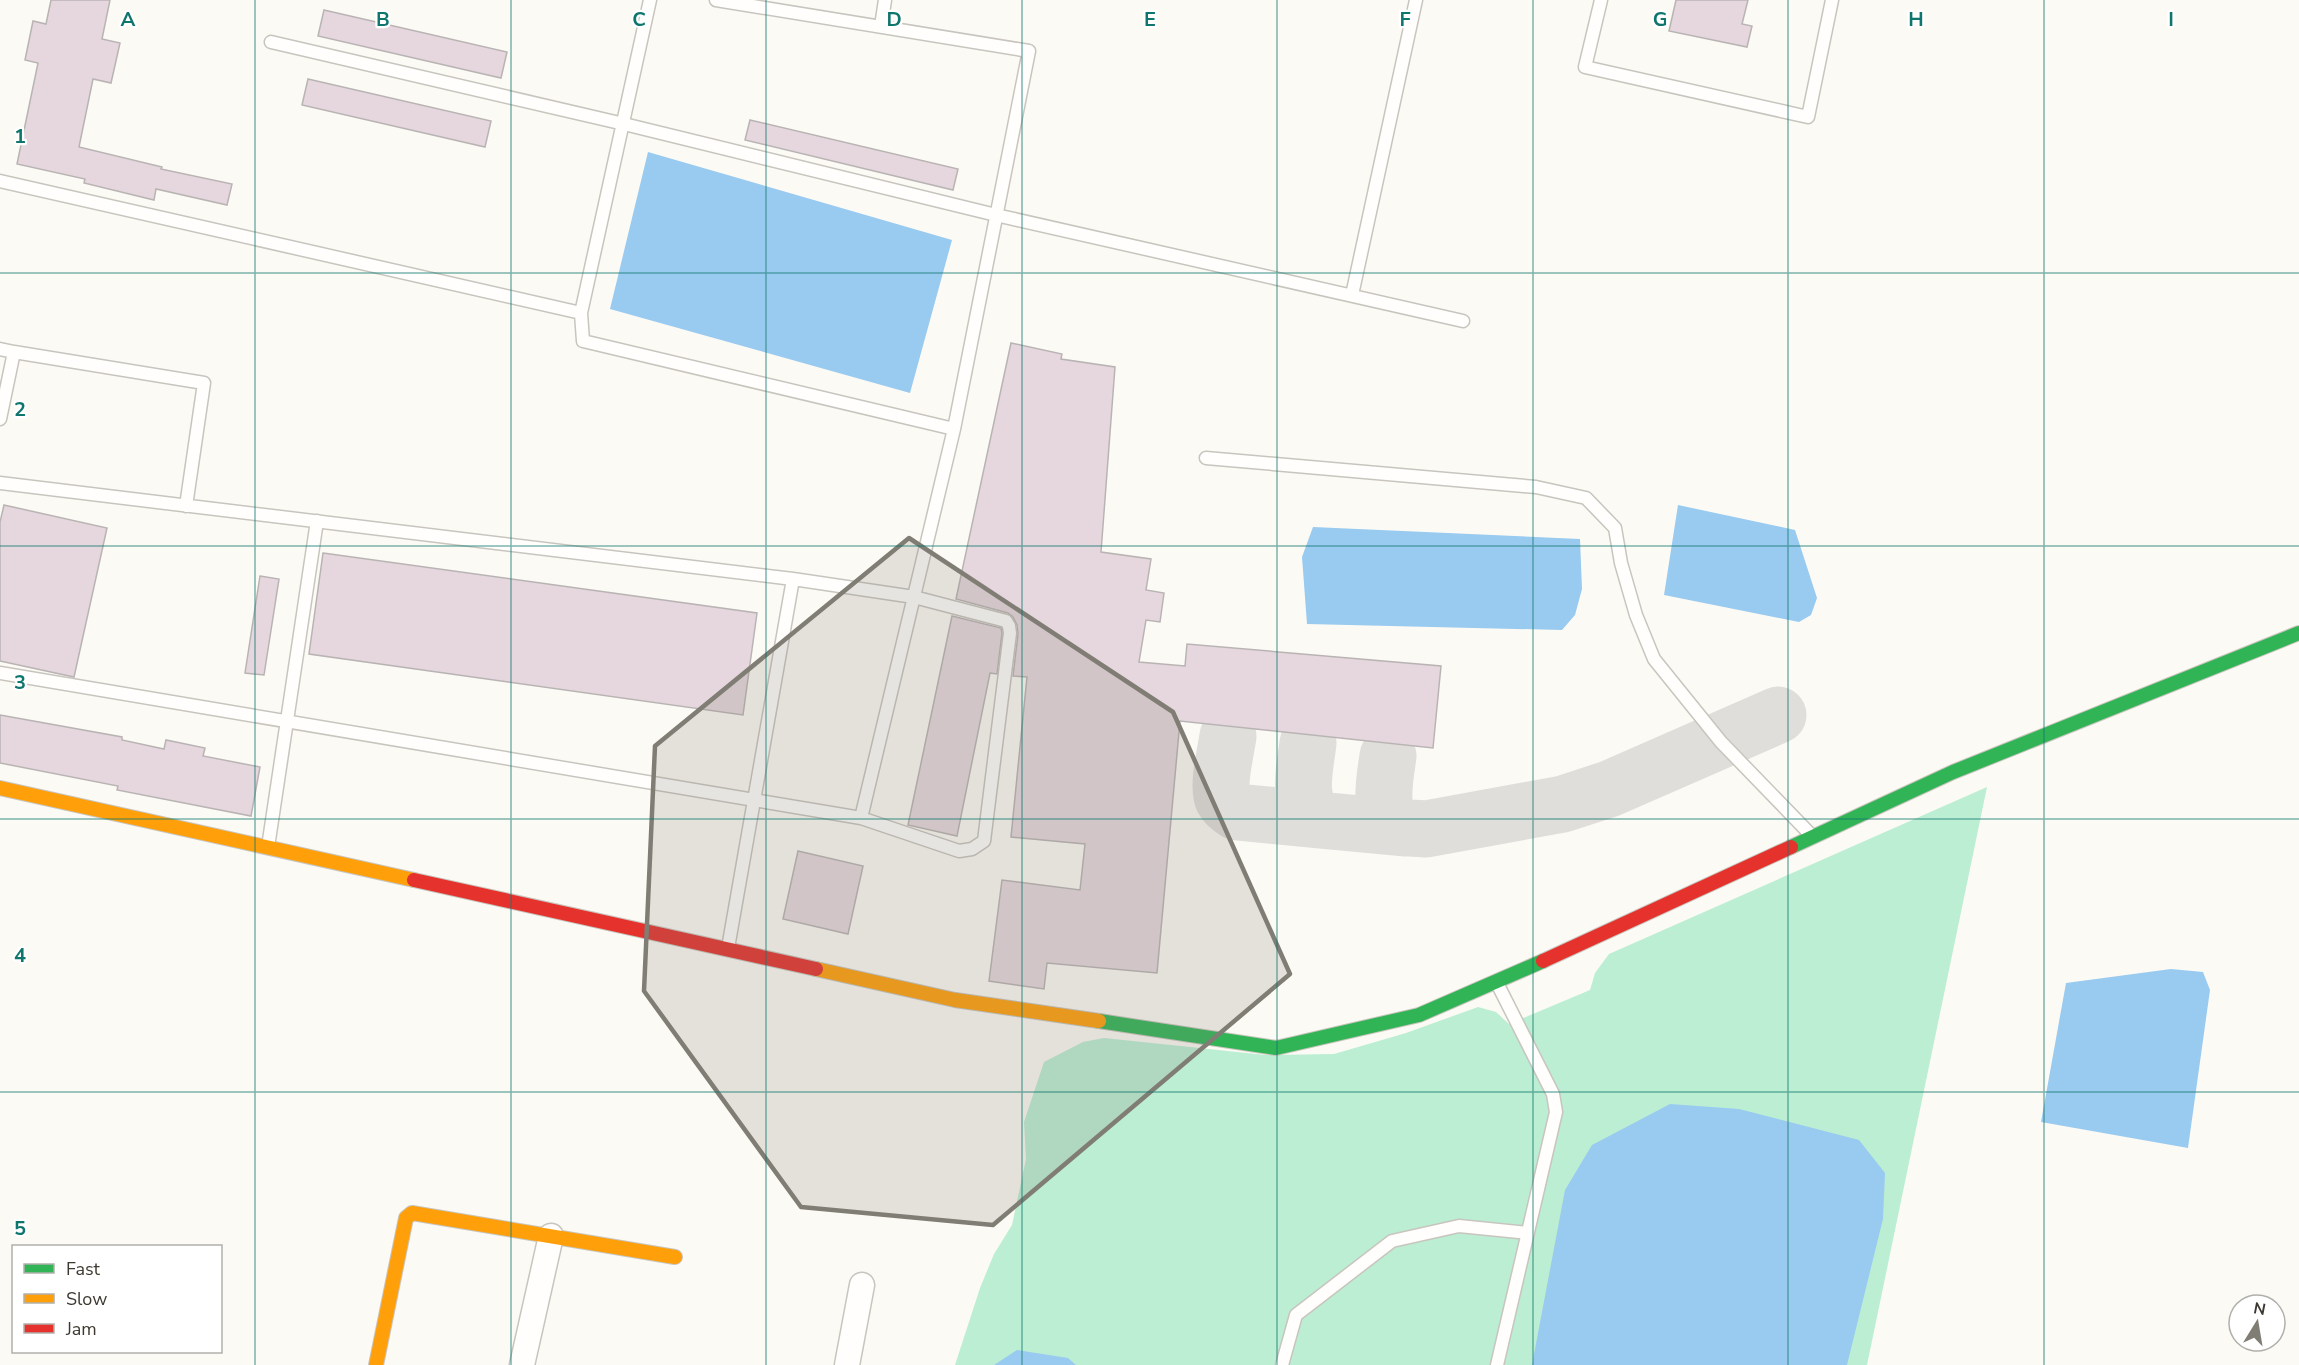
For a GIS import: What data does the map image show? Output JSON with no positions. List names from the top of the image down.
{
  "legend": ["Fast", "Slow", "Jam"],
  "north": "top",
  "grid": {
    "columns": [
      "A",
      "B",
      "C",
      "D",
      "E",
      "F",
      "G",
      "H",
      "I"
    ],
    "rows": [
      "1",
      "2",
      "3",
      "4",
      "5"
    ]
  }
}
